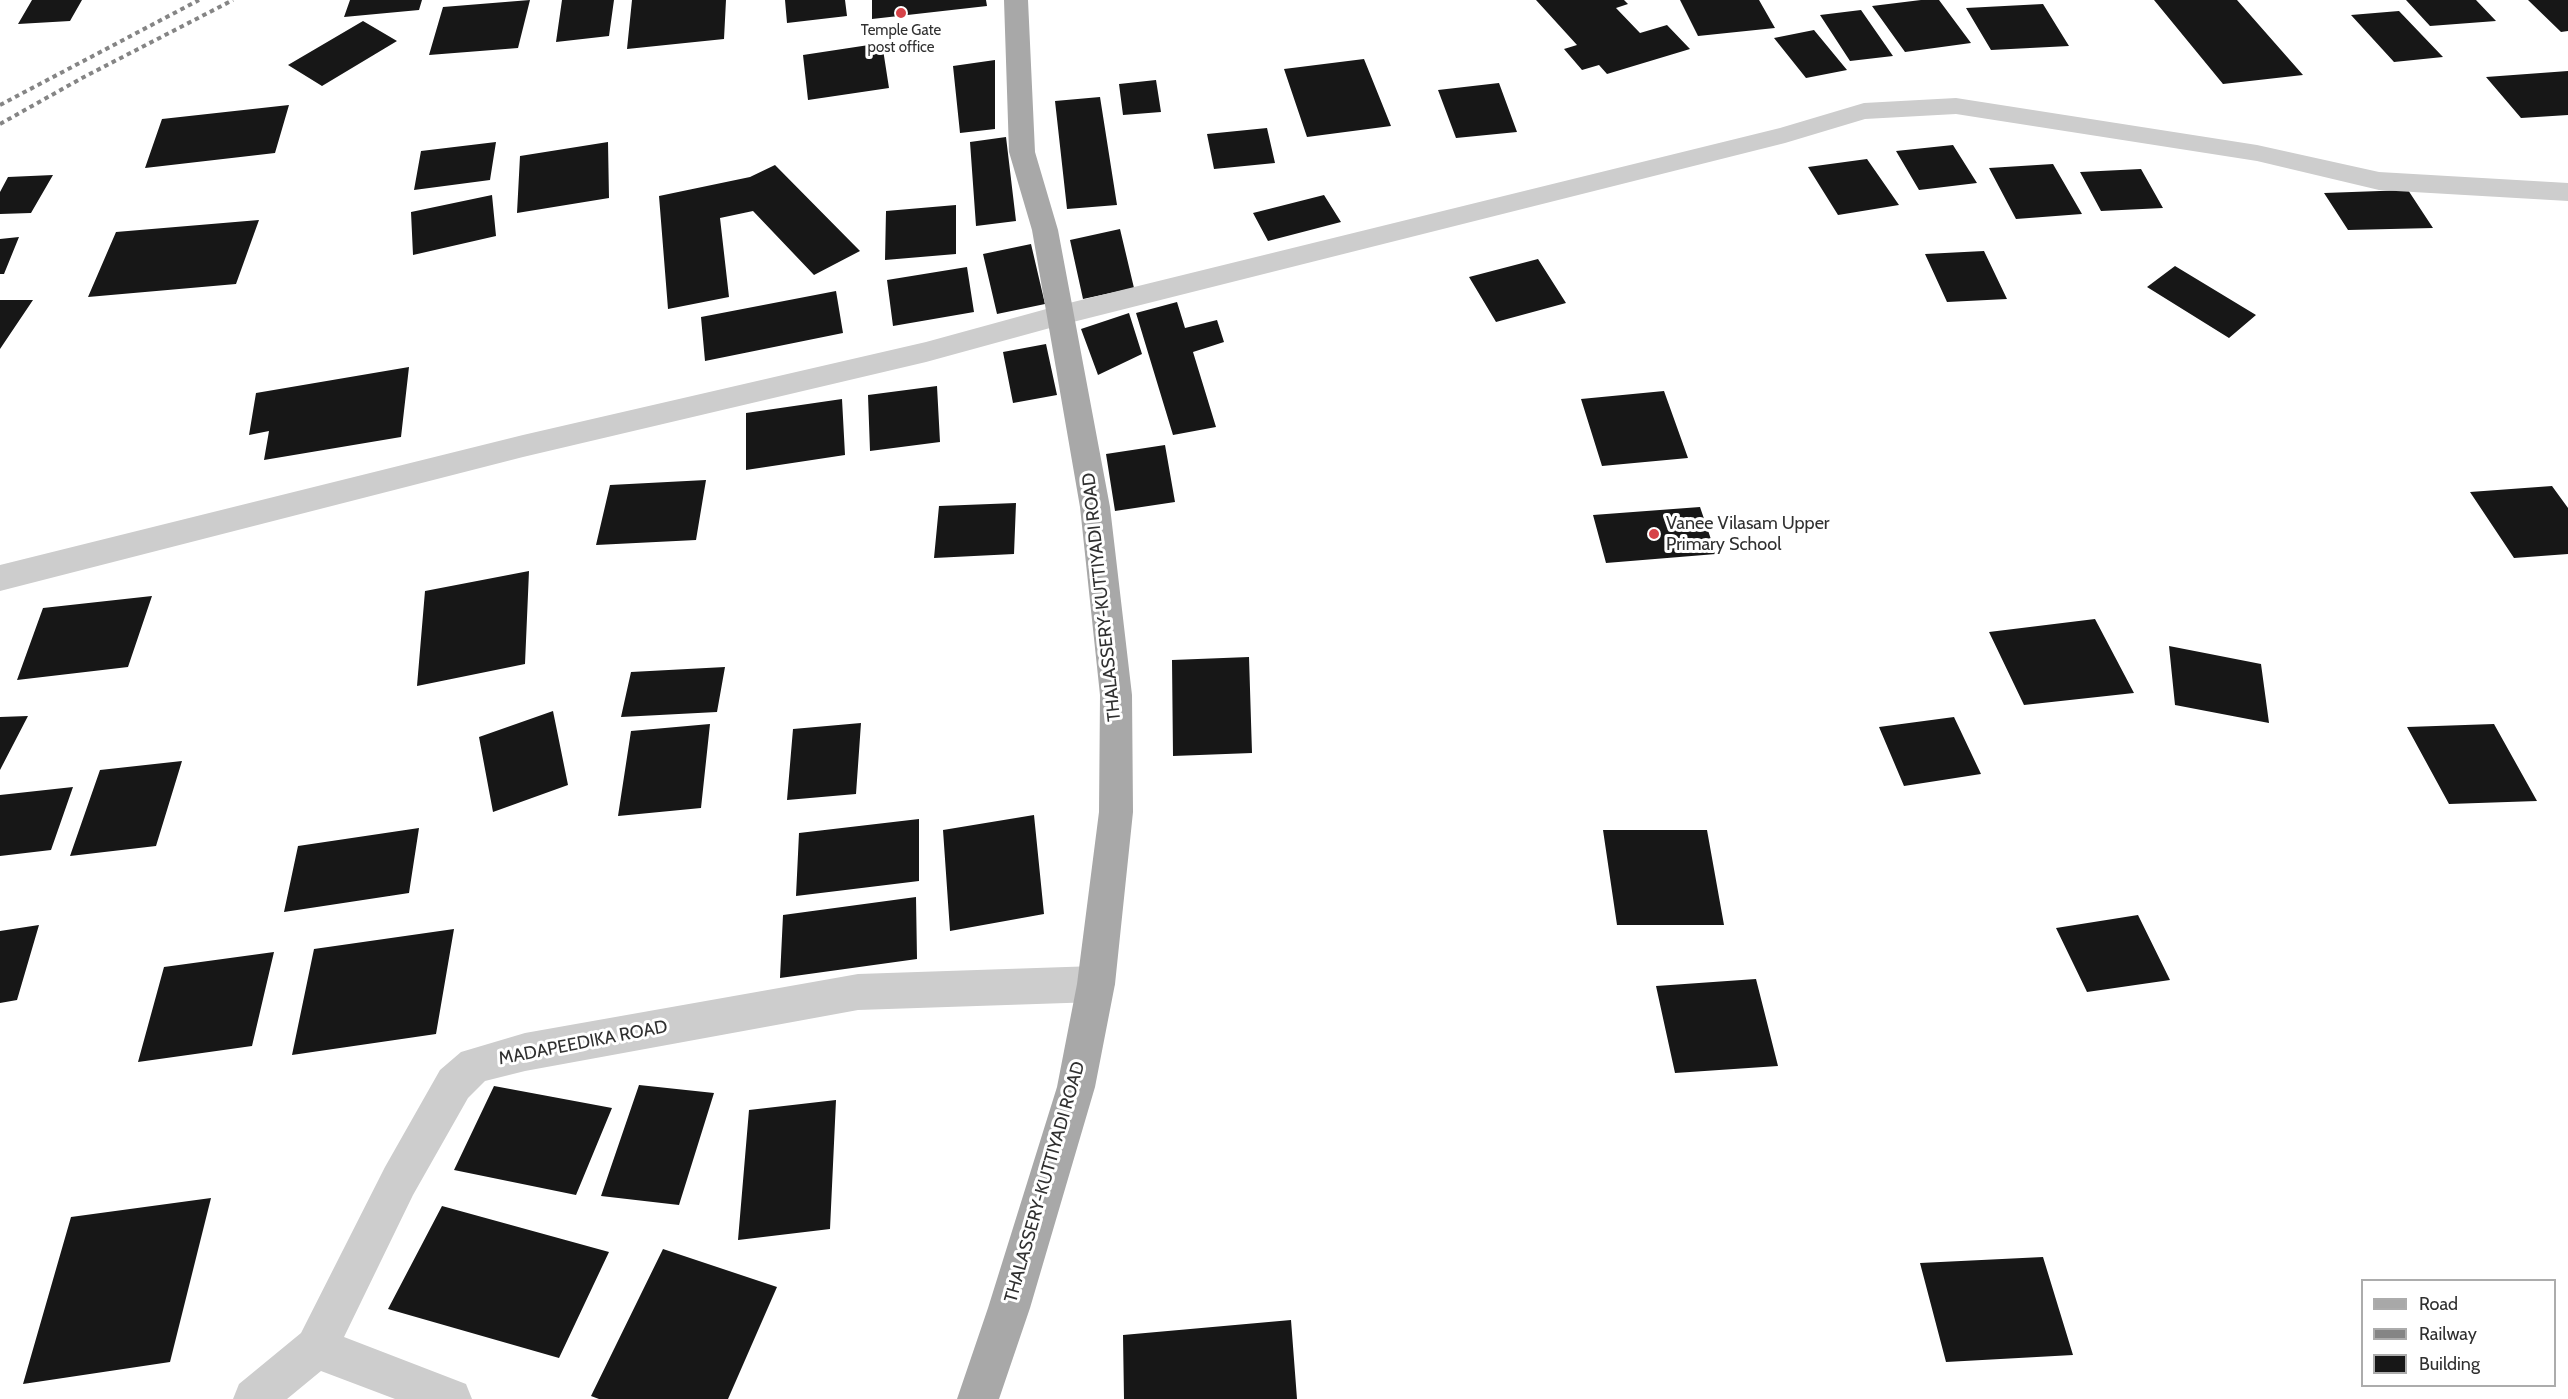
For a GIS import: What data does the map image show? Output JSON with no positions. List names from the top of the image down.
{
  "streets": {
    "main road": ["THALASSERY-KUTTIYADI ROAD"],
    "street": ["MADAPEEDIKA ROAD"]
  },
  "crossings": [
    ["THALASSERY-KUTTIYADI ROAD", "MADAPEEDIKA ROAD"]
  ],
  "places": ["Temple Gate post office", "Vanee Vilasam Upper Primary School"],
  "legend": ["Road", "Railway", "Building"]
}
